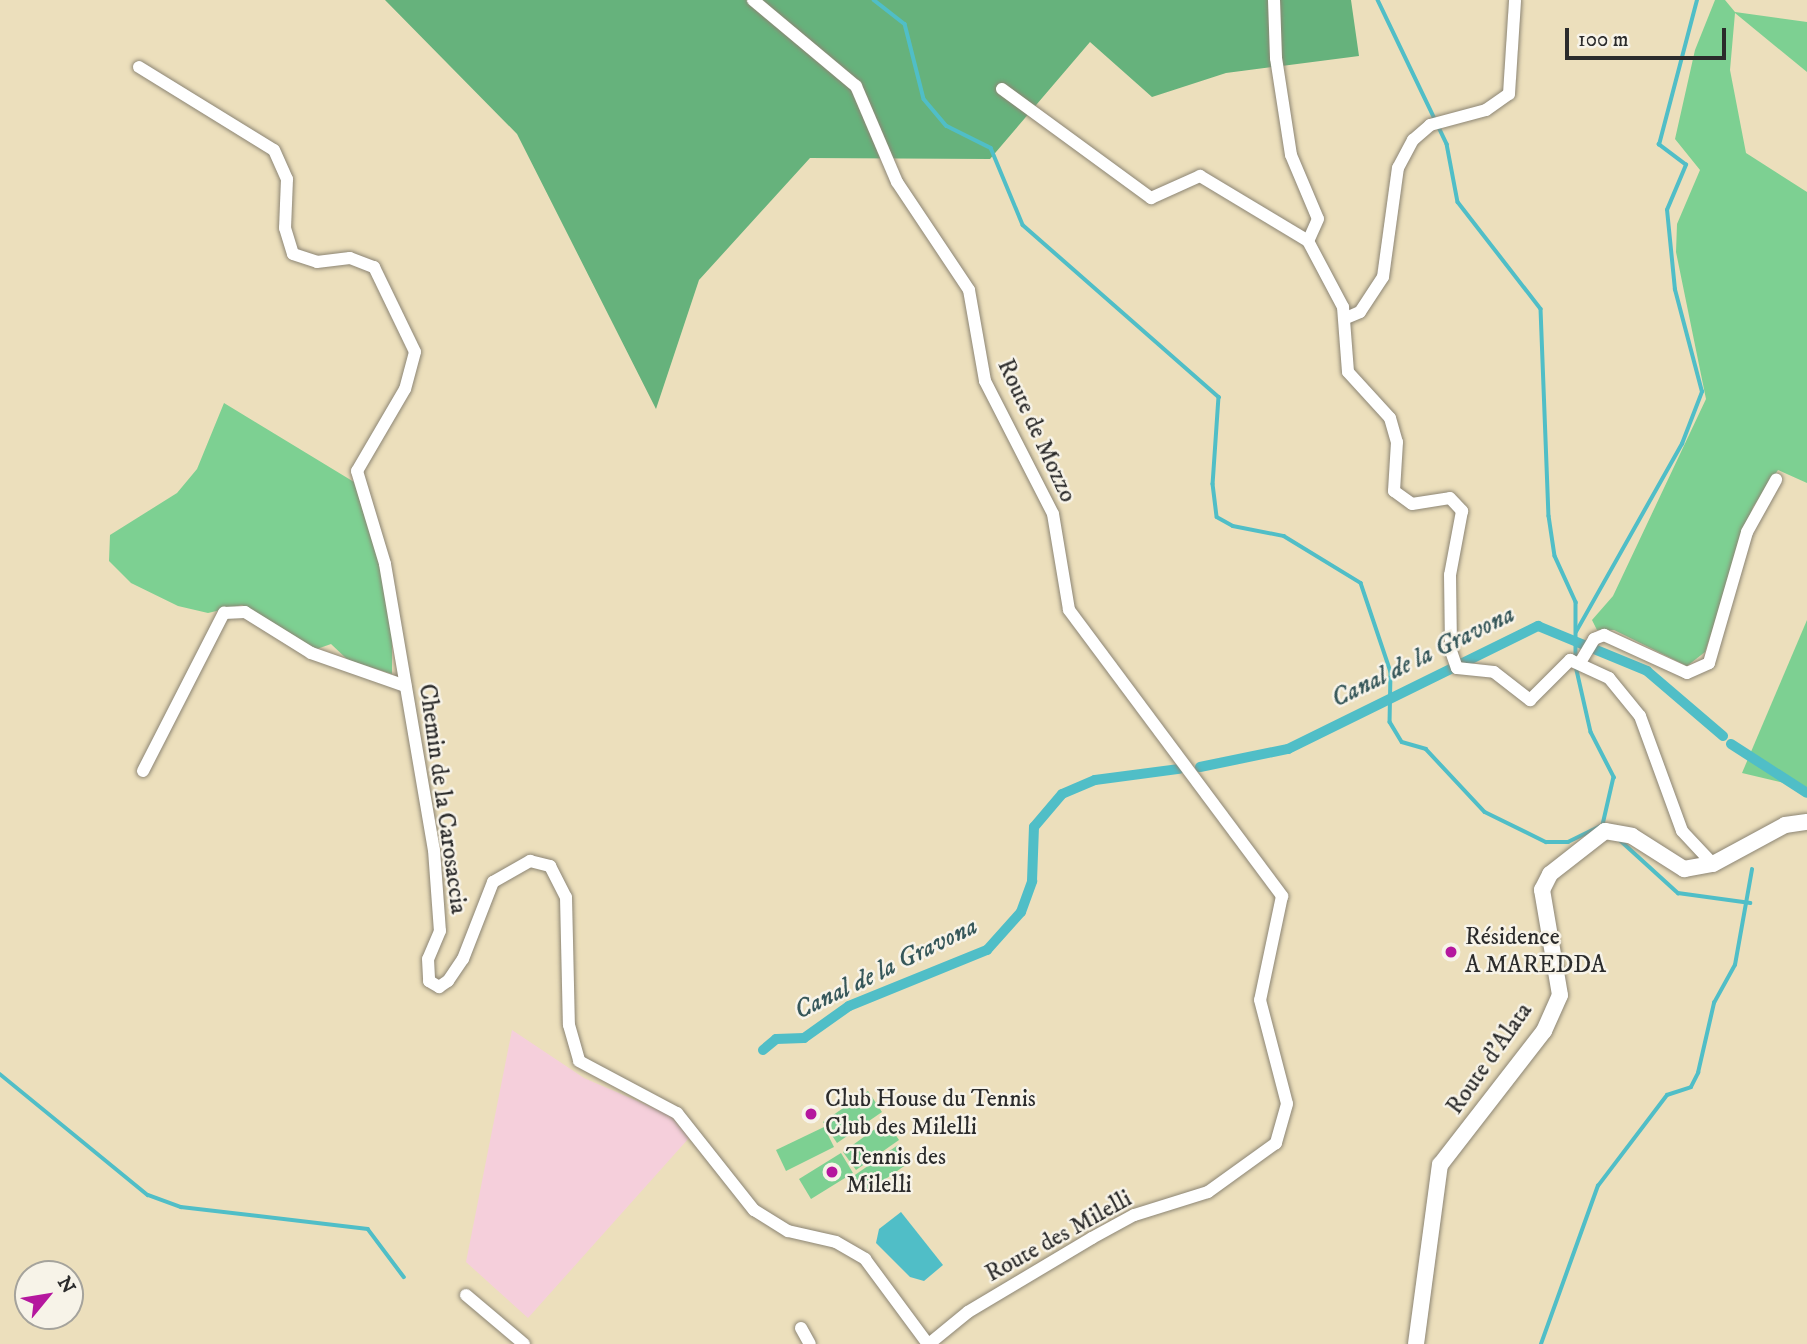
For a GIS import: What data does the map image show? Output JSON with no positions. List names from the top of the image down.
{
  "streets": {
    "street": [
      "Route de Mozzo",
      "Chemin de la Carosaccia",
      "Route d'Alata",
      "Route des Milelli"
    ]
  },
  "crossings": [
    ["Route de Mozzo", "Route des Milelli"],
    ["Chemin de la Carosaccia", "Route des Milelli"]
  ],
  "water": ["Canal de la Gravona"],
  "places": ["Résidence A MAREDDA", "Club House du Tennis Club des Milelli", "Tennis des Milelli"],
  "scale_bar": "100 m",
  "north": "top right"
}
